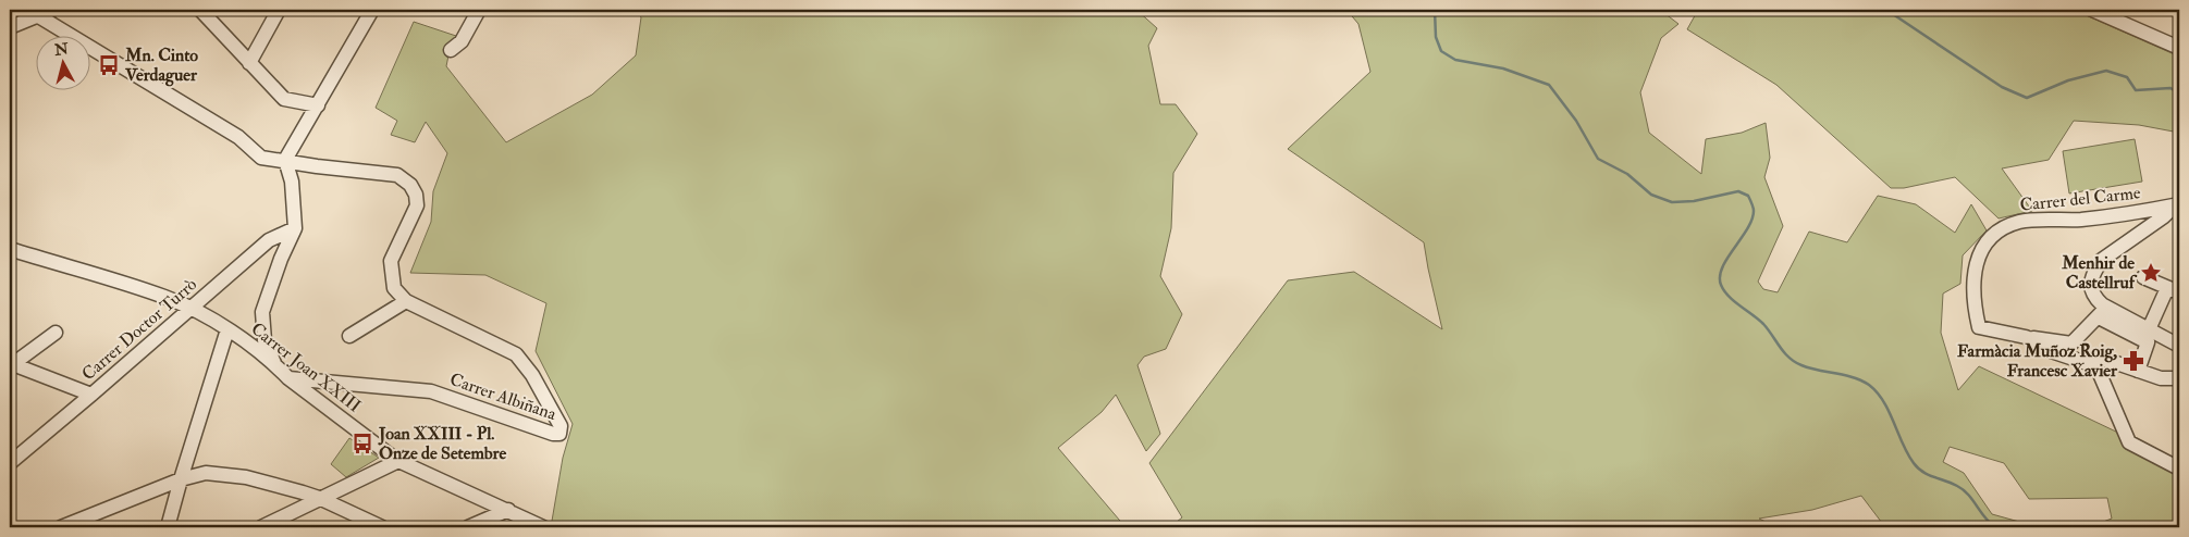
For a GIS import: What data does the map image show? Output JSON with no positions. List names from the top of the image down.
{
  "streets": {
    "street": [
      "Carrer del Carme",
      "Carrer Doctor Turrò",
      "Carrer Joan XXIII",
      "Carrer Albiñana"
    ]
  },
  "crossings": [
    ["Carrer Doctor Turrò", "Carrer Joan XXIII"],
    ["Carrer Joan XXIII", "Carrer Albiñana"]
  ],
  "places": {
    "bus stop": ["Mn. Cinto Verdaguer", "Joan XXIII - Pl. Onze de Setembre"],
    "place": ["Menhir de Castellruf"],
    "pharmacy": ["Farmàcia Muñoz Roig, Francesc Xavier"]
  },
  "north": "top"
}
